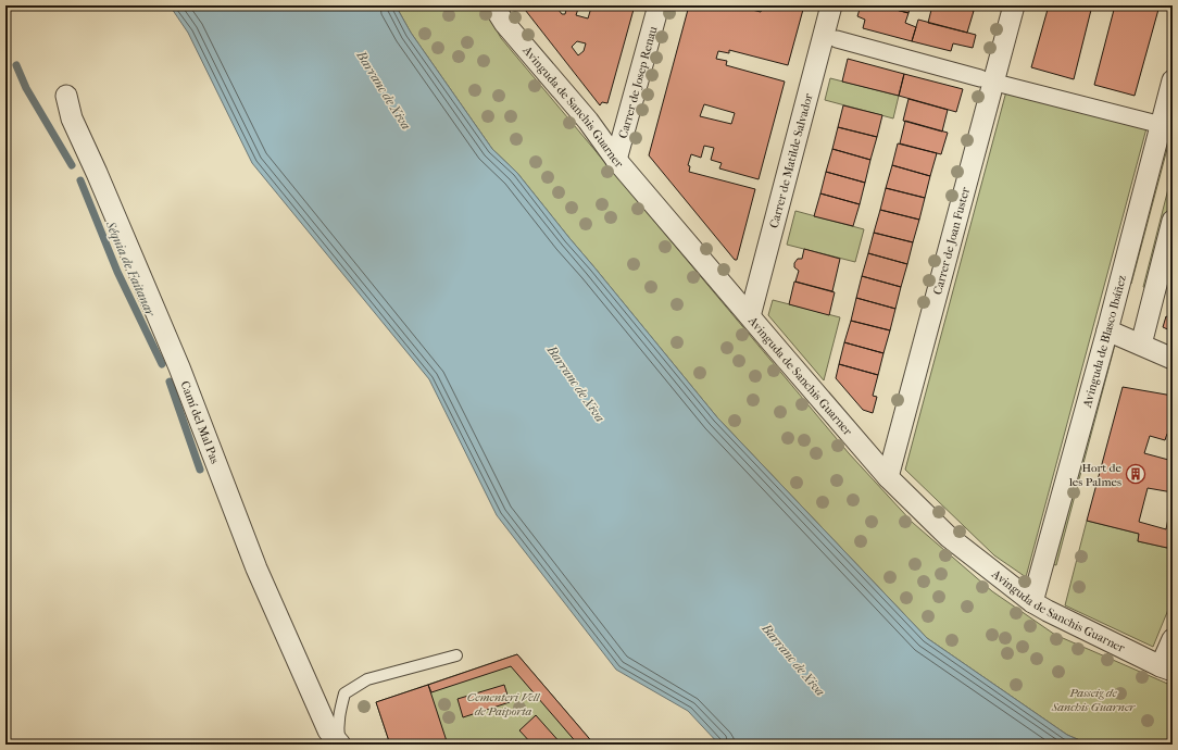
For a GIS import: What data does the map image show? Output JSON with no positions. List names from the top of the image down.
{
  "streets": {
    "street": [
      "Carrer de Josep Renau",
      "Avinguda de Sanchis Guarner",
      "Carrer de Matilde Salvador",
      "Carrer de Joan Fuster",
      "Avinguda de Blasco Ibáñez",
      "Camí del Mal Pas"
    ]
  },
  "crossings": [
    ["Carrer de Josep Renau", "Avinguda de Sanchis Guarner"],
    ["Avinguda de Sanchis Guarner", "Carrer de Matilde Salvador"],
    ["Avinguda de Sanchis Guarner", "Carrer de Joan Fuster"],
    ["Avinguda de Sanchis Guarner", "Avinguda de Blasco Ibáñez"]
  ],
  "water": ["Barranc de Xiva", "Séquia de Faitanar"],
  "parks": ["Passeig de Sanchis Guarner", "Cementeri Vell de Paiporta"],
  "places": {
    "building": ["Hort de les Palmes"]
  }
}
